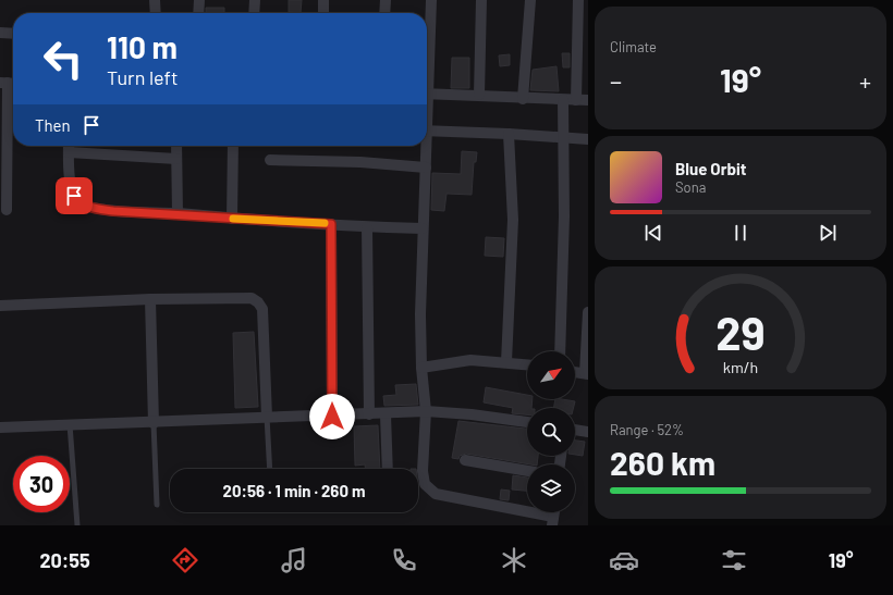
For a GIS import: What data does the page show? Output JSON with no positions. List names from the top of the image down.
{
  "north": "top right",
  "page": {
    "tile": [
      "Climate",
      ["Range · 52%", "260 km"]
    ],
    "turn": ["110 m", "Turn left"],
    "heat": ["−", "19°", "+"],
    "then": "Then",
    "song": ["Blue Orbit", "Sona"],
    "limit": "30",
    "trip": "20:56 · 1 min · 260 m",
    "tabs": ["20:55", "19°"],
    "gauge": ["29", "km/h"]
  }
}
